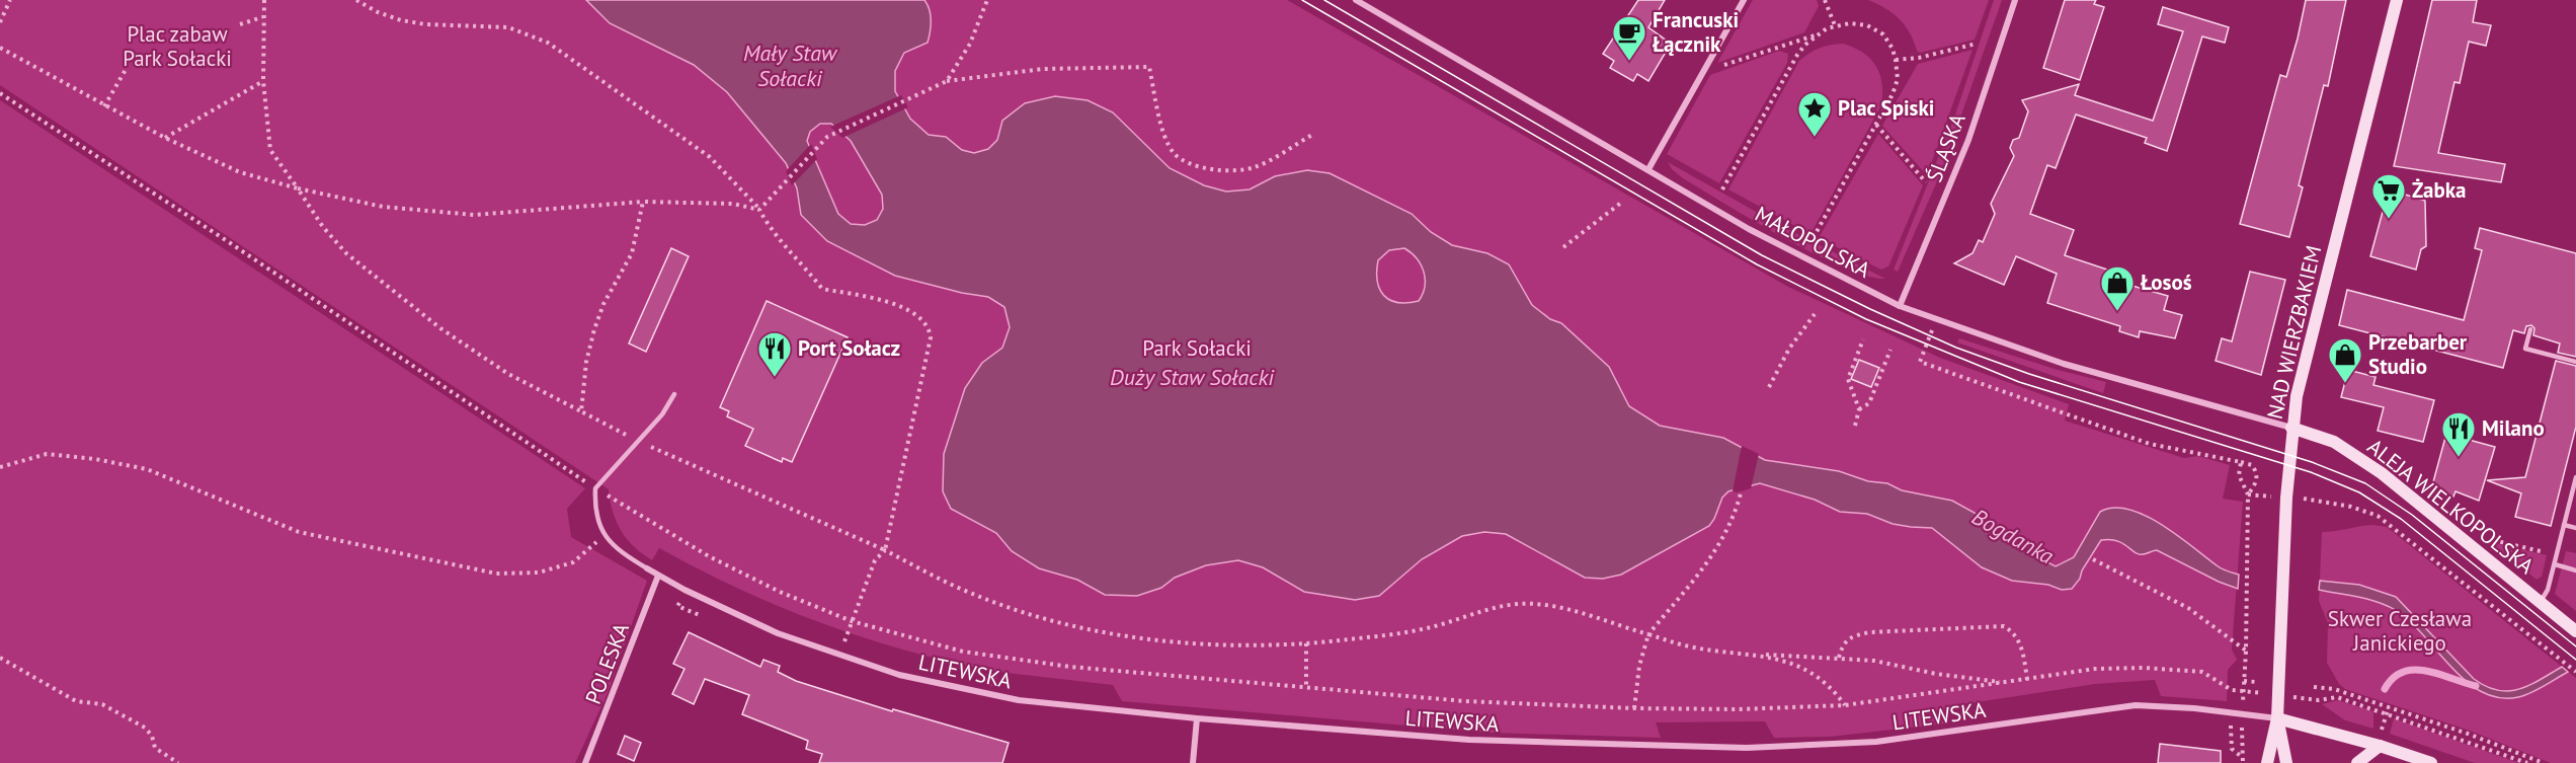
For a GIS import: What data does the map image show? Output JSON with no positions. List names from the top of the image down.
{
  "streets": {
    "street": [
      "ŚLĄSKA",
      "MAŁOPOLSKA",
      "NAD WIERZBAKIEM",
      "ALEJA WIELKOPOLSKA",
      "POLESKA",
      "LITEWSKA"
    ]
  },
  "crossings": [
    ["ŚLĄSKA", "MAŁOPOLSKA"],
    ["MAŁOPOLSKA", "NAD WIERZBAKIEM"],
    ["MAŁOPOLSKA", "ALEJA WIELKOPOLSKA"],
    ["NAD WIERZBAKIEM", "ALEJA WIELKOPOLSKA"],
    ["NAD WIERZBAKIEM", "LITEWSKA"],
    ["POLESKA", "LITEWSKA"]
  ],
  "water": ["Mały Staw Sołacki", "Duży Staw Sołacki", "Bogdanka"],
  "parks": ["Plac zabaw Park Sołacki", "Park Sołacki", "Skwer Czesława Janickiego"],
  "places": {
    "cafe": ["Francuski Łącznik"],
    "place": ["Plac Spiski"],
    "supermarket": ["Żabka"],
    "shop": ["Łosoś", "Przebarber Studio"],
    "restaurant": ["Port Sołacz", "Milano"]
  }
}
